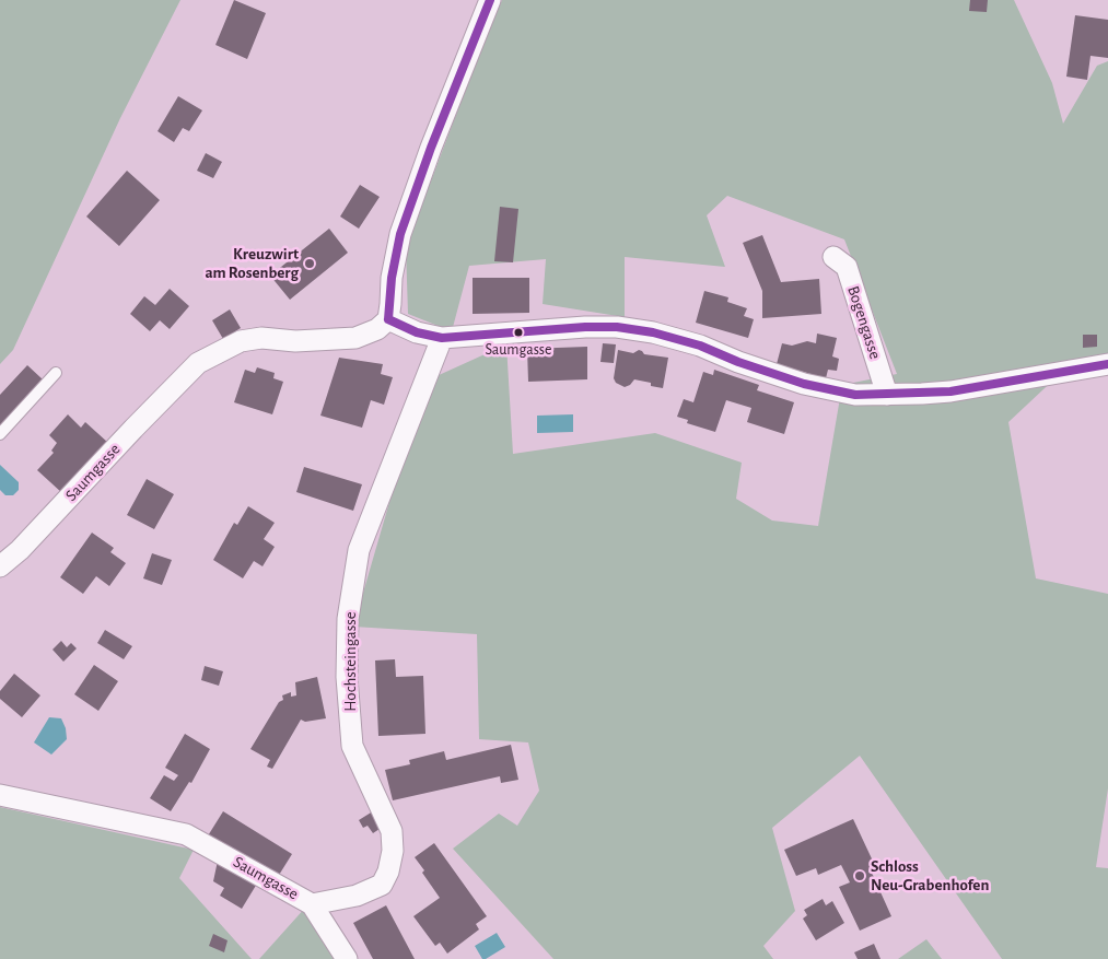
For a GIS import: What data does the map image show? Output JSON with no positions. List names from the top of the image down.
{
  "streets": {
    "street": ["Bogengasse", "Saumgasse", "Hochsteingasse"]
  },
  "crossings": [
    ["Saumgasse", "Hochsteingasse"]
  ],
  "places": ["Kreuzwirt am Rosenberg", "Saumgasse", "Schloss Neu-Grabenhofen"]
}
